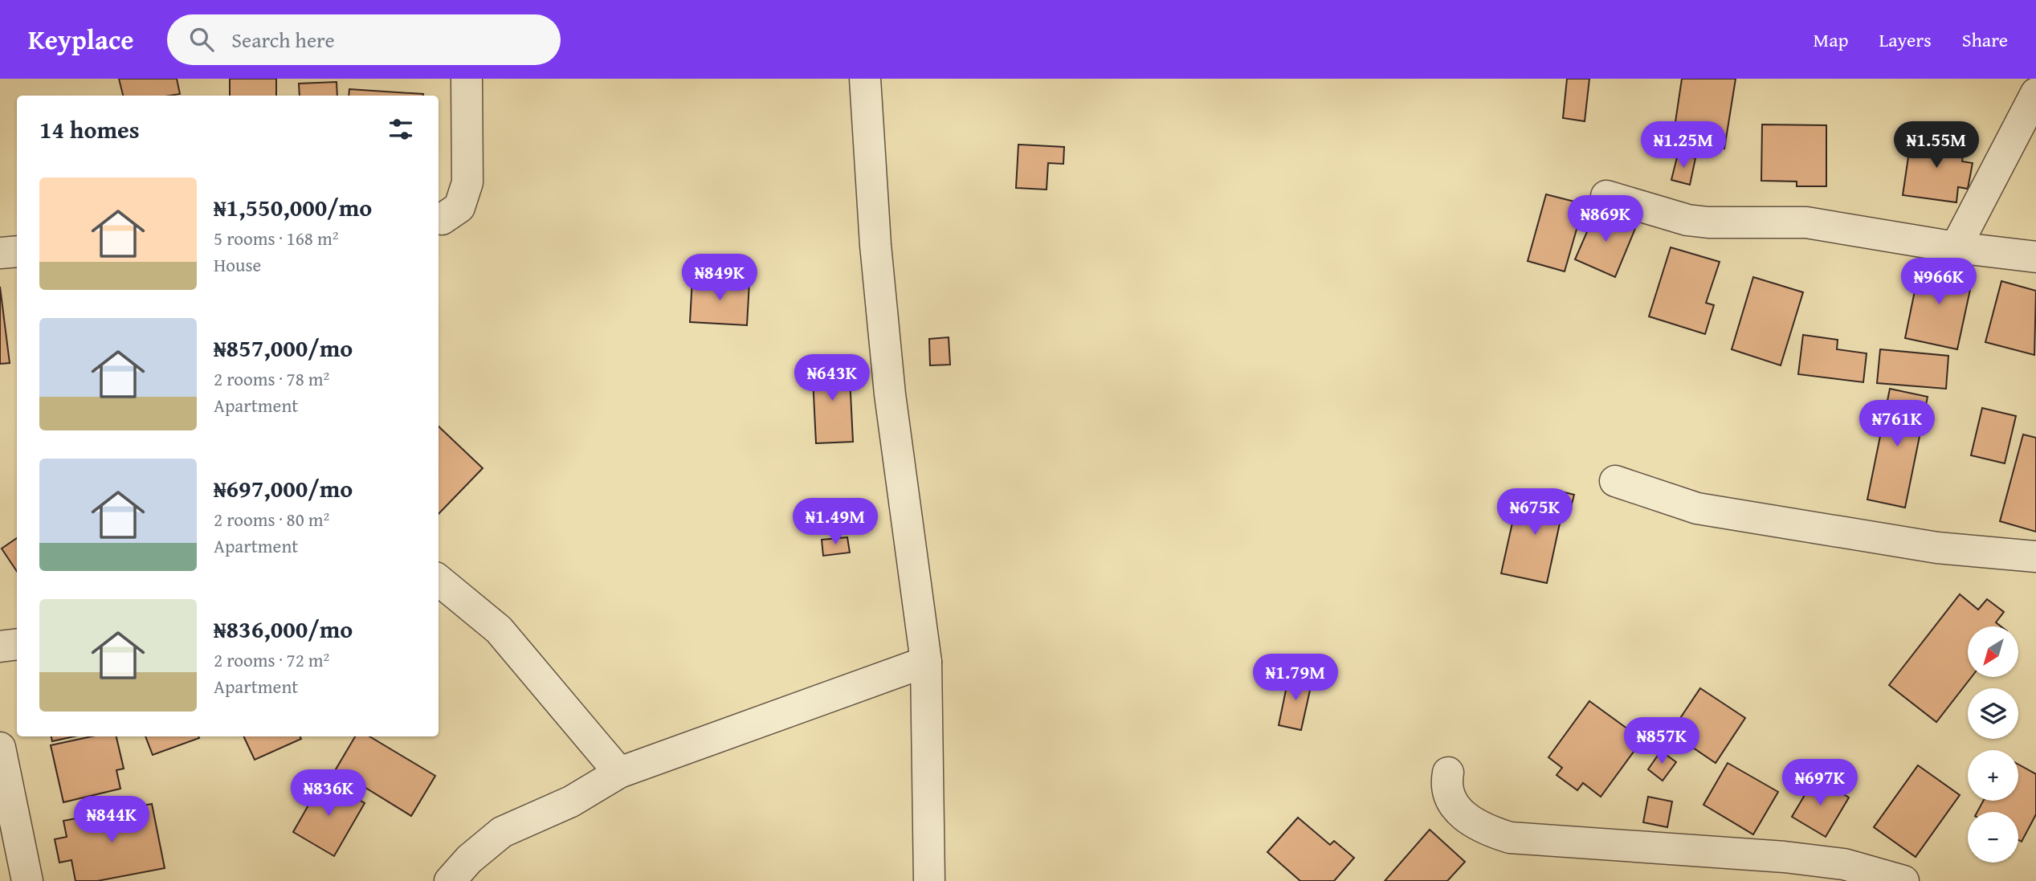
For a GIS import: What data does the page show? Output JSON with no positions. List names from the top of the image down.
{
  "north": "bottom left",
  "page": {
    "header": "Keyplace",
    "search": "Search here",
    "nav": ["Map", "Layers", "Share"],
    "heading": "14 homes",
    "price": [
      "₦1.25M",
      "₦1.55M",
      "₦869K",
      "₦849K",
      "₦966K",
      "₦643K",
      "₦761K",
      "₦675K",
      "₦1.49M",
      "₦1.79M",
      "₦857K",
      "₦697K",
      "₦836K",
      "₦844K"
    ],
    "list": [
      {
        "name": "₦1,550,000/mo",
        "note": "5 rooms · 168 m² · House"
      },
      {
        "name": "₦857,000/mo",
        "note": "2 rooms · 78 m² · Apartment"
      },
      {
        "name": "₦697,000/mo",
        "note": "2 rooms · 80 m² · Apartment"
      },
      {
        "name": "₦836,000/mo",
        "note": "2 rooms · 72 m² · Apartment"
      }
    ],
    "map_buttons": ["+", "−"]
  }
}
